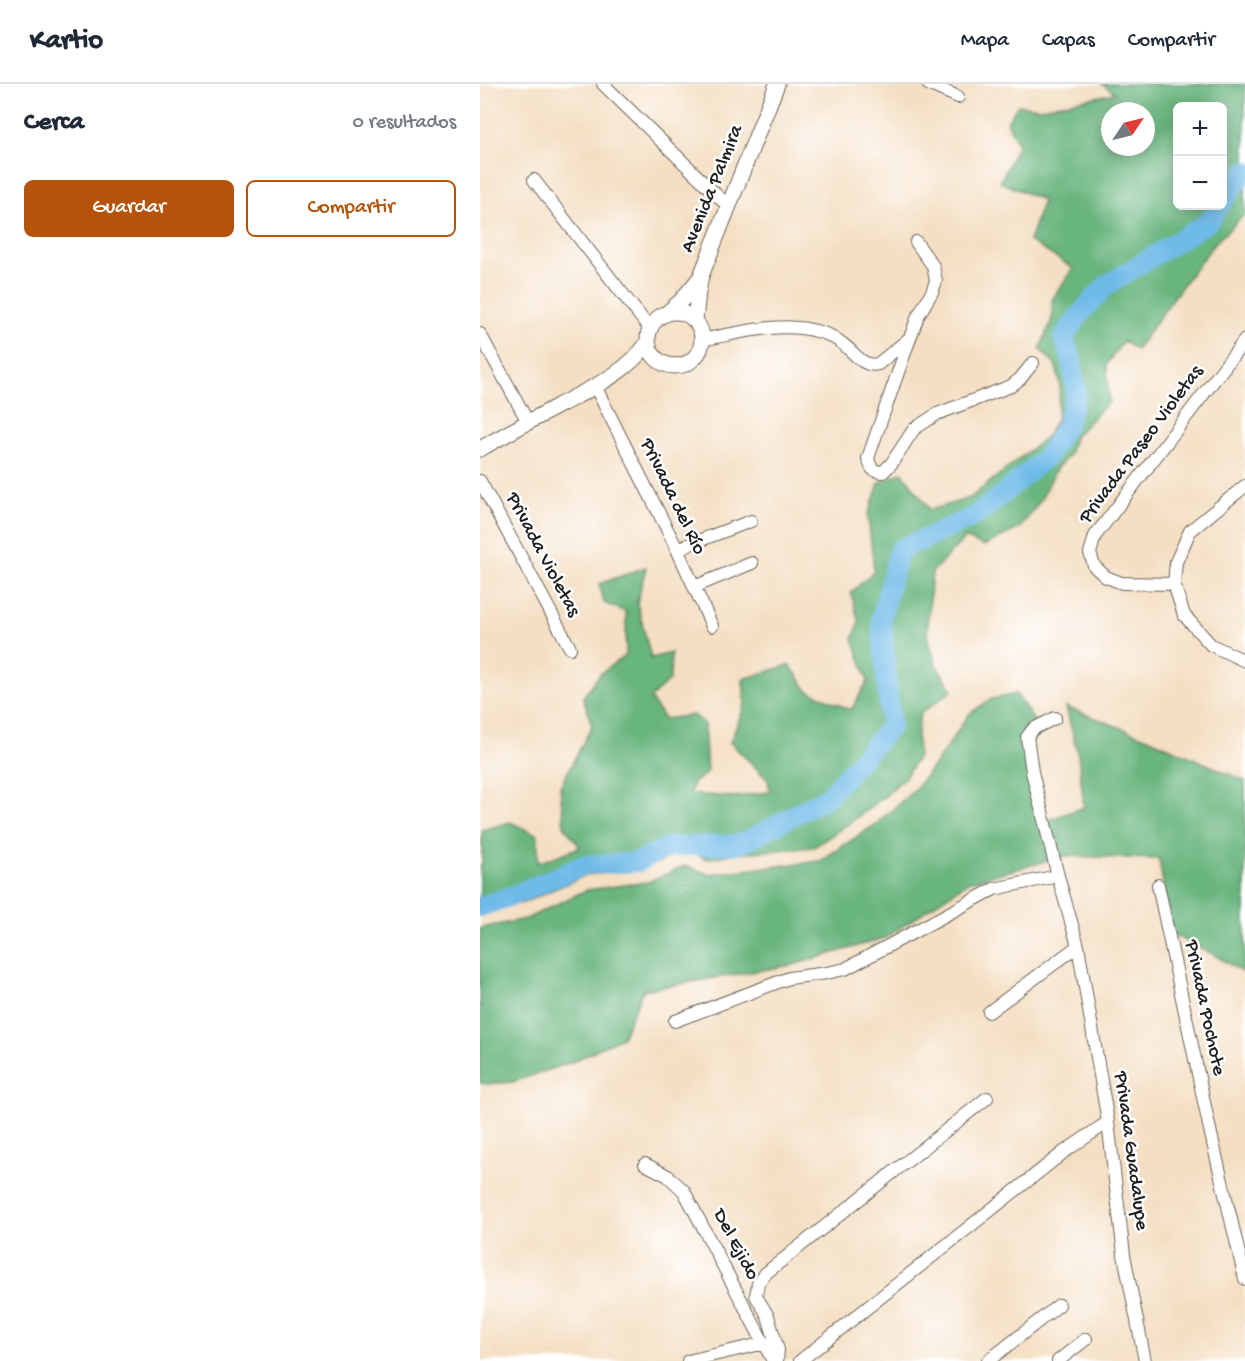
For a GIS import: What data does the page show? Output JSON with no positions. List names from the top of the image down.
{
  "streets": {
    "main road": ["Avenida Palmira"],
    "street": [
      "Privada Paseo Violetas",
      "Privada del Río",
      "Privada Violetas",
      "Privada Pochote",
      "Privada Guadalupe",
      "Del Ejido"
    ]
  },
  "north": "top right",
  "page": {
    "header": "Kartio",
    "nav": ["Mapa", "Capas", "Compartir"],
    "heading": ["Cerca", "0 resultados"],
    "map_buttons": ["+", "−"],
    "buttons": ["Guardar", "Compartir"]
  }
}
